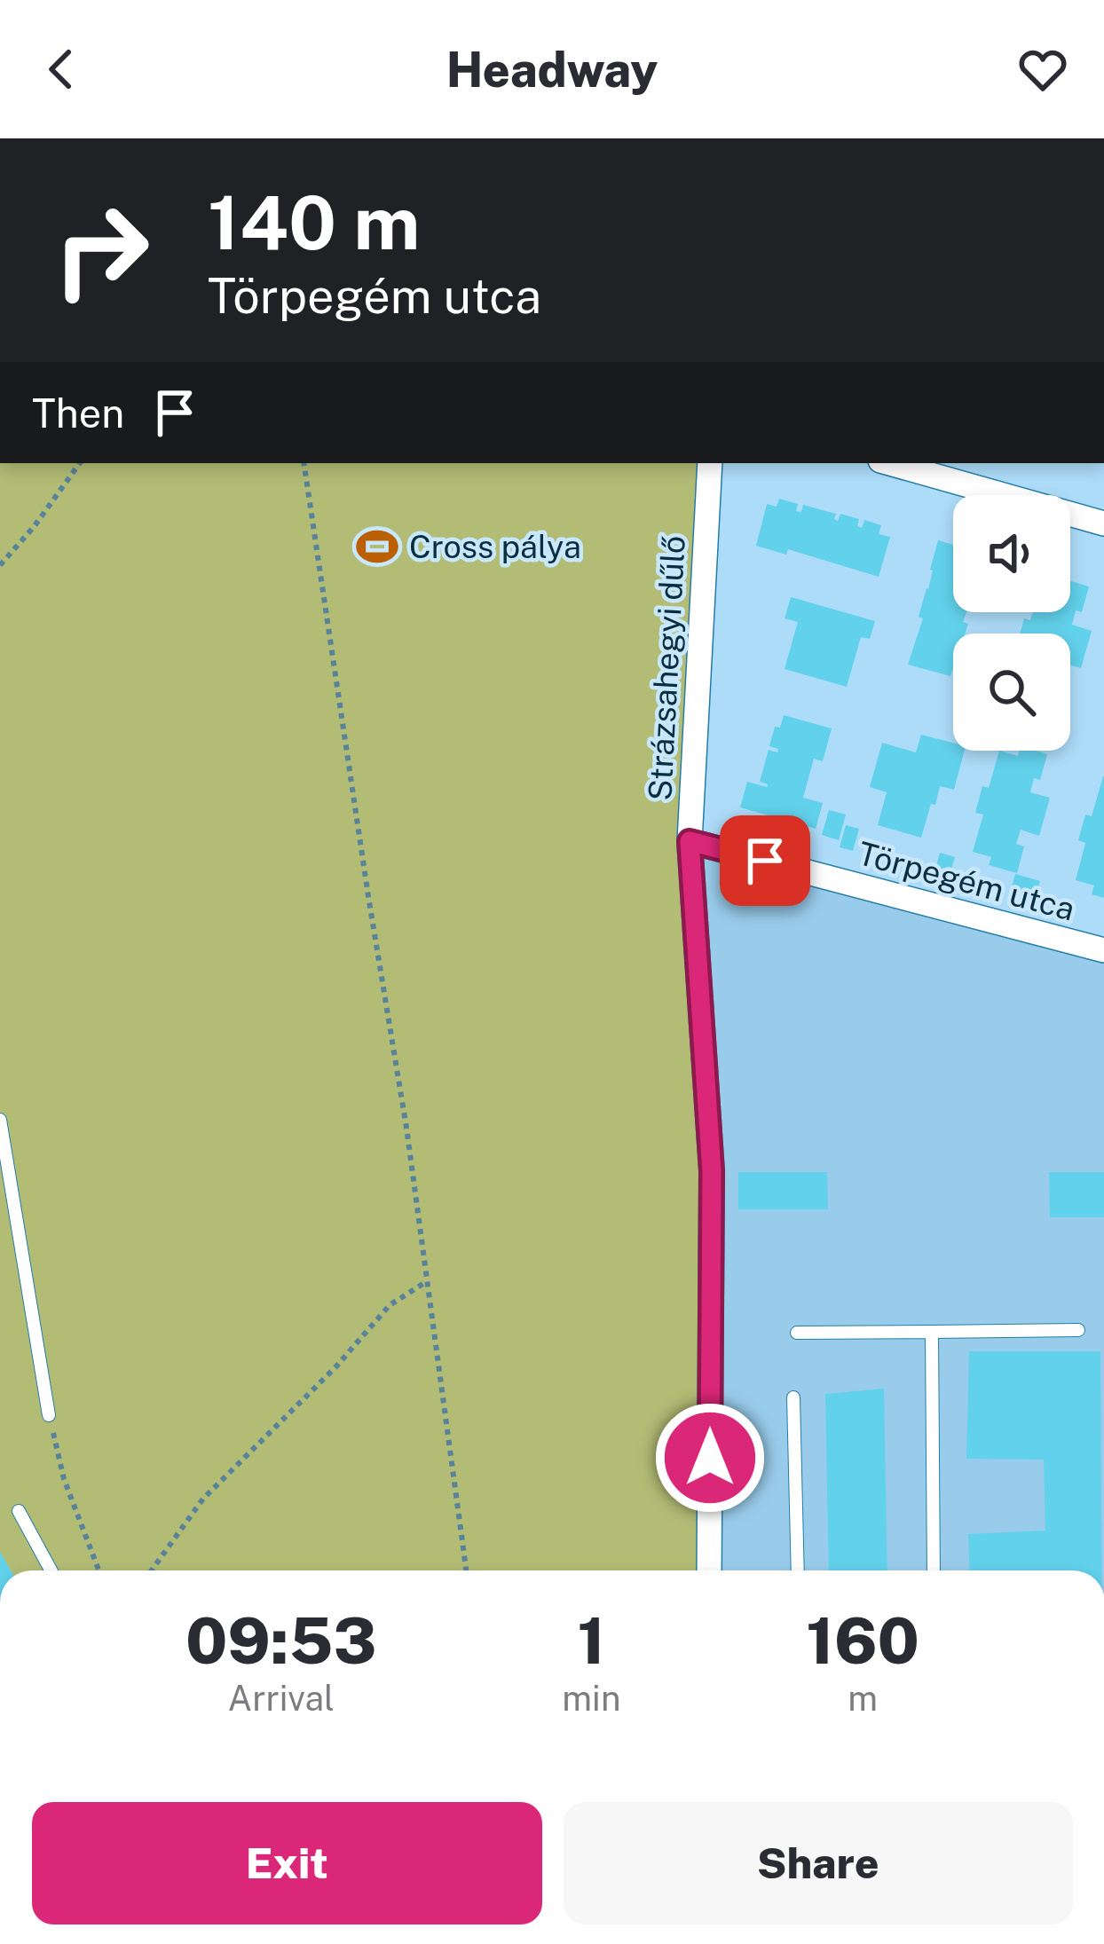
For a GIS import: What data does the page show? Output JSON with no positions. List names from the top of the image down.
{
  "streets": {
    "street": ["Strázsahegyi dűlő", "Törpegém utca"]
  },
  "crossings": [
    ["Strázsahegyi dűlő", "Törpegém utca"]
  ],
  "places": {
    "sports": ["Cross pálya"]
  },
  "page": {
    "header": "Headway",
    "turn": ["140 m", "Törpegém utca"],
    "then": "Then",
    "eta": [
      "09:53",
      "Arrival",
      "1",
      "min",
      "160",
      "m"
    ],
    "buttons": ["Exit", "Share"]
  }
}
